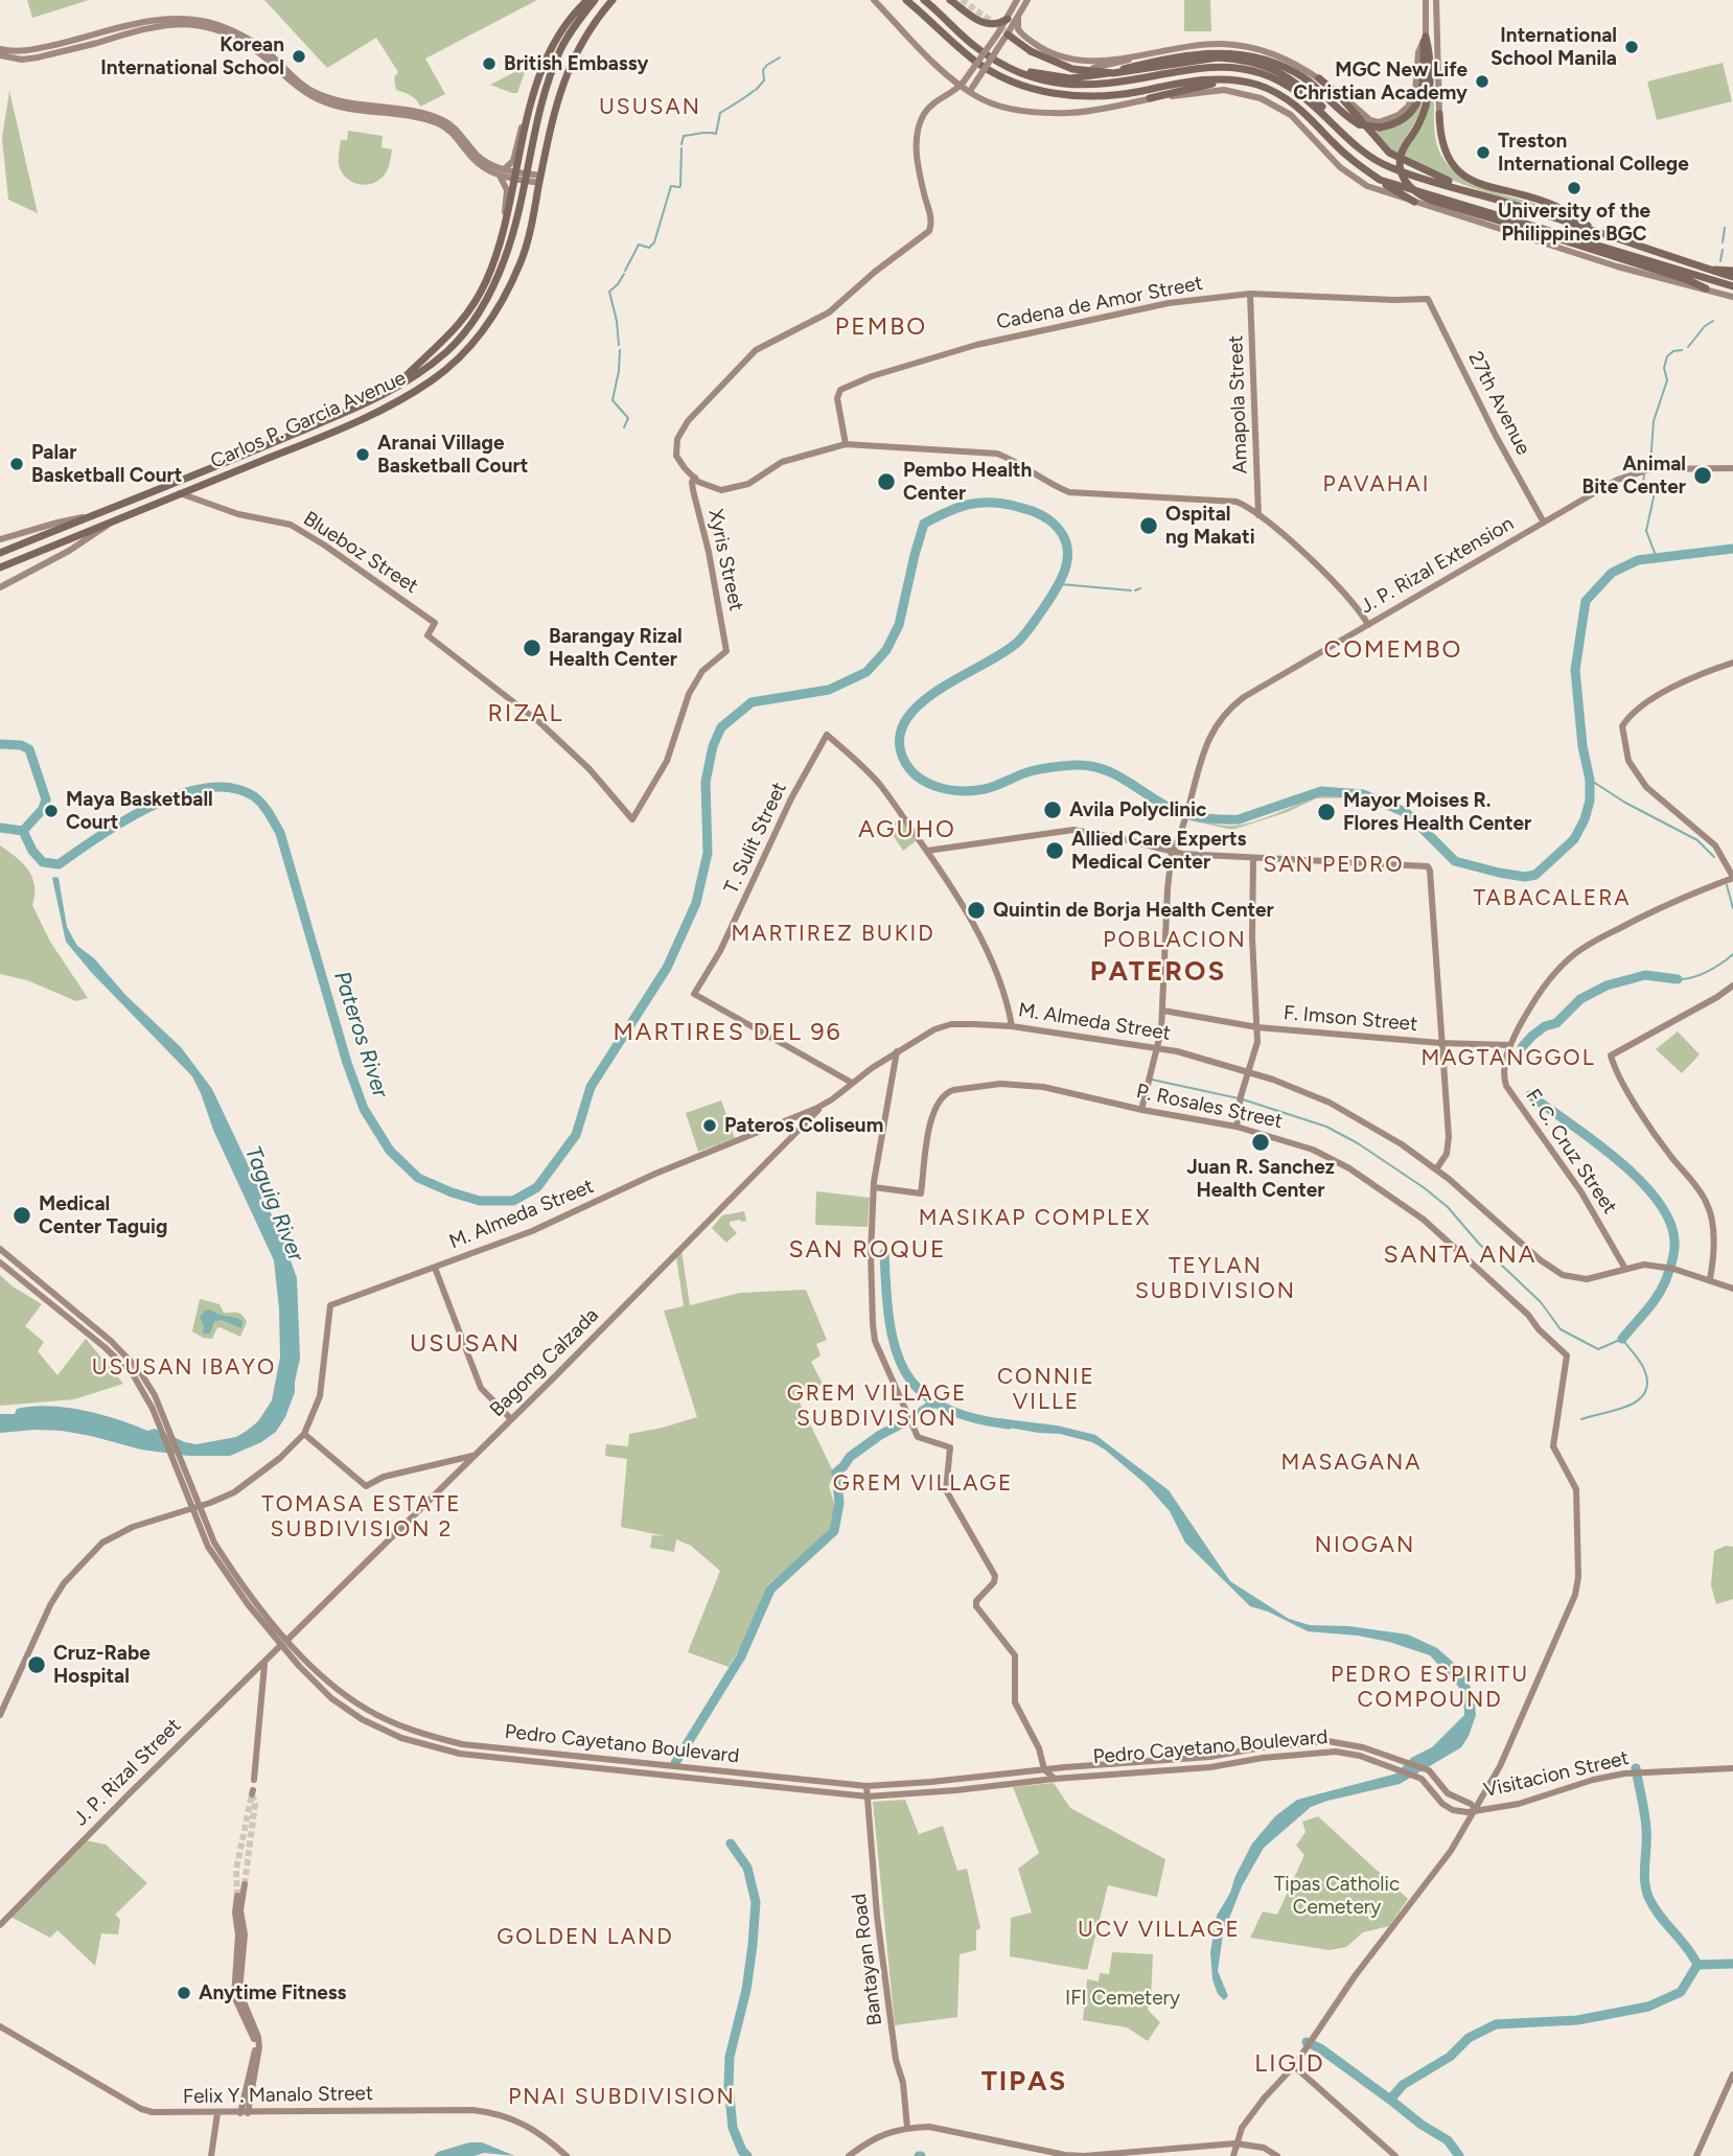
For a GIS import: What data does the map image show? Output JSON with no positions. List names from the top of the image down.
{
  "streets": {
    "main road": ["Carlos P. Garcia Avenue"],
    "street": [
      "Cadena de Amor Street",
      "27th Avenue",
      "Amapola Street",
      "Blueboz Street",
      "Xyris Street",
      "J. P. Rizal Extension",
      "T. Sulit Street",
      "F. Imson Street",
      "M. Almeda Street",
      "P. Rosales Street",
      "F. C. Cruz Street",
      "Bagong Calzada",
      "Pedro Cayetano Boulevard",
      "J. P. Rizal Street",
      "Visitacion Street",
      "Bantayan Road",
      "Felix Y. Manalo Street"
    ]
  },
  "crossings": [
    ["Cadena de Amor Street", "27th Avenue"],
    ["Cadena de Amor Street", "Amapola Street"],
    ["27th Avenue", "J. P. Rizal Extension"],
    ["Carlos P. Garcia Avenue", "Blueboz Street"],
    ["Blueboz Street", "Xyris Street"],
    ["J. P. Rizal Extension", "F. Imson Street"],
    ["J. P. Rizal Extension", "M. Almeda Street"],
    ["J. P. Rizal Extension", "P. Rosales Street"],
    ["T. Sulit Street", "M. Almeda Street"],
    ["F. Imson Street", "F. C. Cruz Street"],
    ["M. Almeda Street", "F. C. Cruz Street"],
    ["M. Almeda Street", "Bagong Calzada"],
    ["P. Rosales Street", "Pedro Cayetano Boulevard"],
    ["P. Rosales Street", "Visitacion Street"],
    ["Bagong Calzada", "Pedro Cayetano Boulevard"],
    ["Pedro Cayetano Boulevard", "J. P. Rizal Street"],
    ["Pedro Cayetano Boulevard", "Visitacion Street"],
    ["Pedro Cayetano Boulevard", "Bantayan Road"]
  ],
  "districts": [
    "USUSAN",
    "PEMBO",
    "PAVAHAI",
    "COMEMBO",
    "RIZAL",
    "AGUHO",
    "SAN PEDRO",
    "TABACALERA",
    "MARTIREZ BUKID",
    "POBLACION",
    "PATEROS",
    "MARTIRES DEL 96",
    "MAGTANGGOL",
    "MASIKAP COMPLEX",
    "SAN ROQUE",
    "SANTA ANA",
    "TEYLAN SUBDIVISION",
    "USUSAN",
    "USUSAN IBAYO",
    "CONNIE VILLE",
    "GREM VILLAGE SUBDIVISION",
    "MASAGANA",
    "GREM VILLAGE",
    "TOMASA ESTATE SUBDIVISION 2",
    "NIOGAN",
    "PEDRO ESPIRITU COMPOUND",
    "UCV VILLAGE",
    "GOLDEN LAND",
    "LIGID",
    "TIPAS",
    "PNAI SUBDIVISION"
  ],
  "water": ["Pateros River", "Taguig River"],
  "parks": ["Tipas Catholic Cemetery", "IFI Cemetery"],
  "places": [
    "International School Manila",
    "Korean International School",
    "British Embassy",
    "MGC New Life Christian Academy",
    "Treston International College",
    "University of the Philippines BGC",
    "Aranai Village Basketball Court",
    "Palar Basketball Court",
    "Animal Bite Center",
    "Pembo Health Center",
    "Ospital ng Makati",
    "Barangay Rizal Health Center",
    "Avila Polyclinic",
    "Maya Basketball Court",
    "Mayor Moises R. Flores Health Center",
    "Allied Care Experts Medical Center",
    "Quintin de Borja Health Center",
    "Pateros Coliseum",
    "Juan R. Sanchez Health Center",
    "Medical Center Taguig",
    "Cruz-Rabe Hospital",
    "Anytime Fitness"
  ]
}
